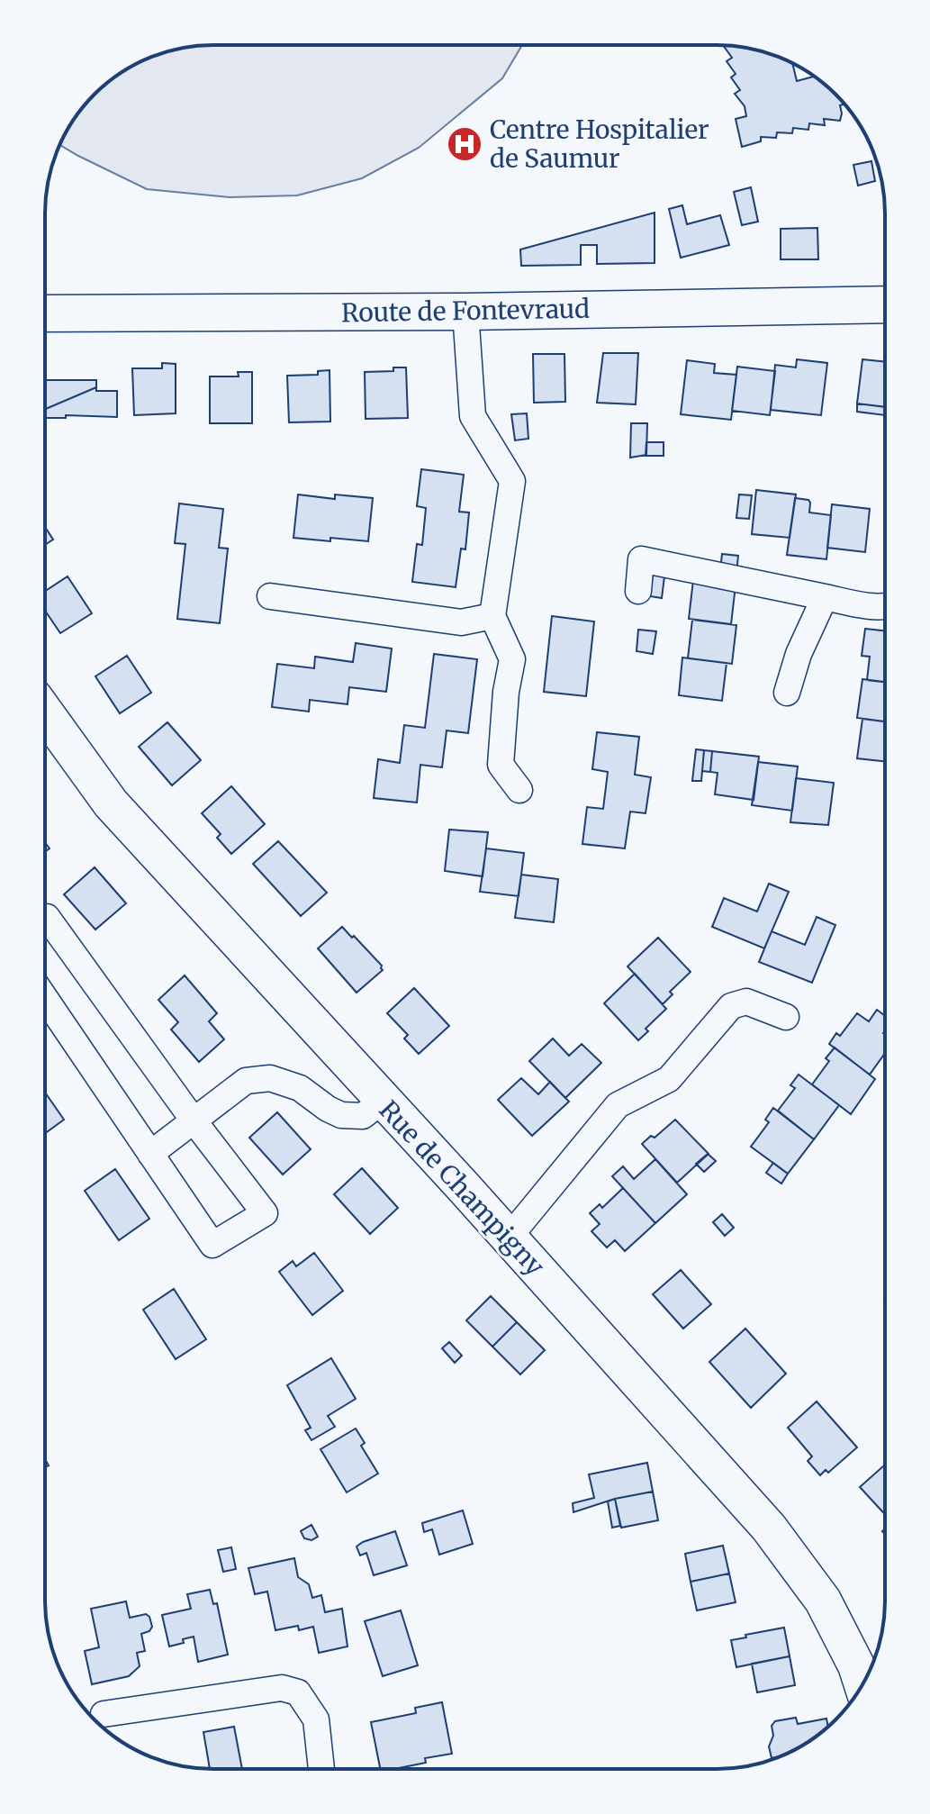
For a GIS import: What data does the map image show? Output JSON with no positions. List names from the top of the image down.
{
  "streets": {
    "street": ["Route de Fontevraud", "Rue de Champigny"]
  },
  "places": {
    "hospital": ["Centre Hospitalier de Saumur"]
  }
}
